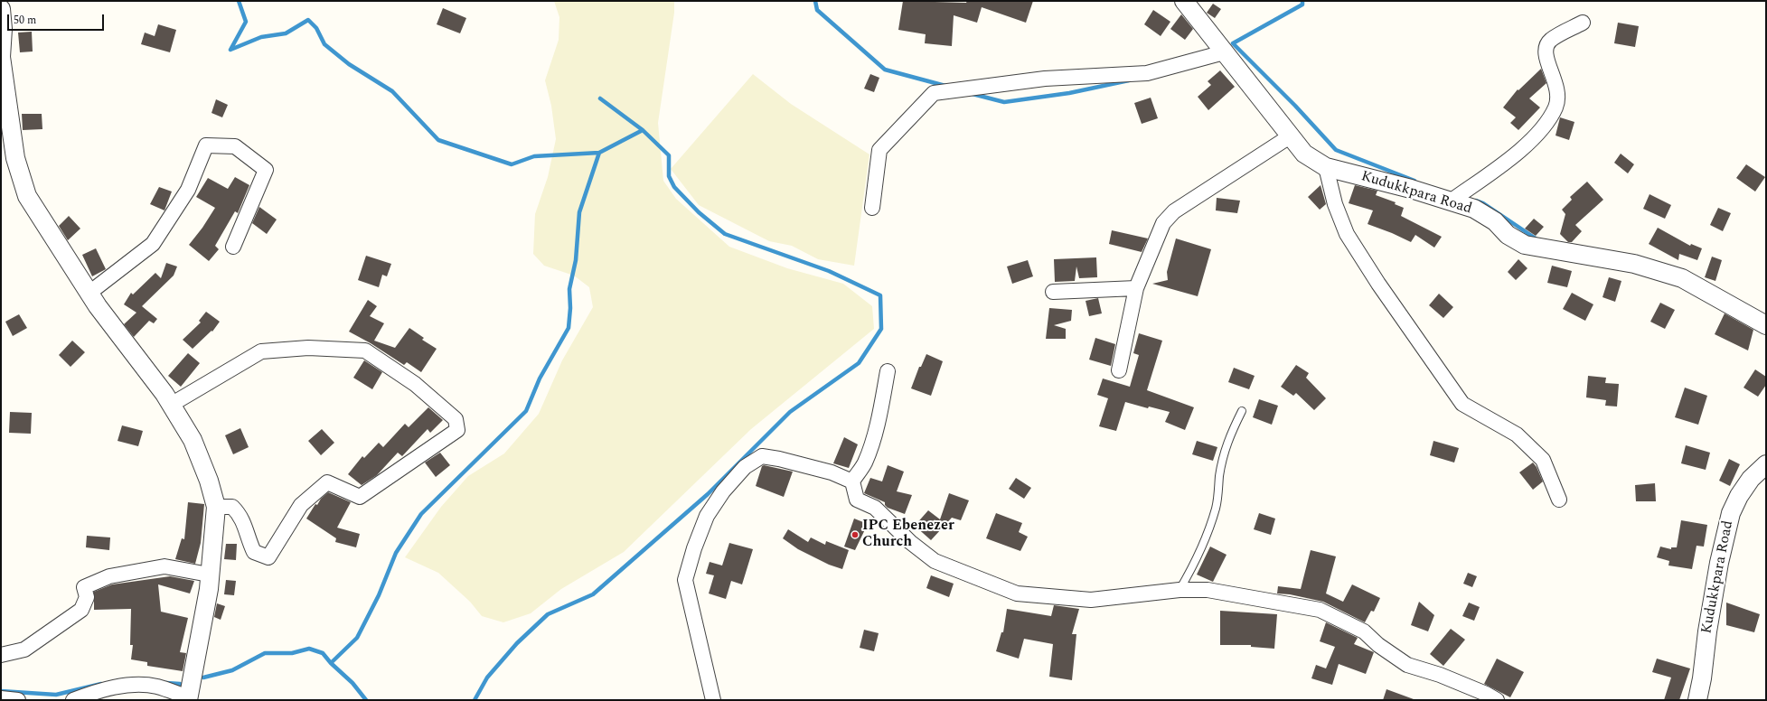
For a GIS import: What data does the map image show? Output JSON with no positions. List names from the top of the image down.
{
  "streets": {
    "street": ["Kudukkpara Road"]
  },
  "places": ["IPC Ebenezer Church"],
  "scale_bar": "50 m"
}
